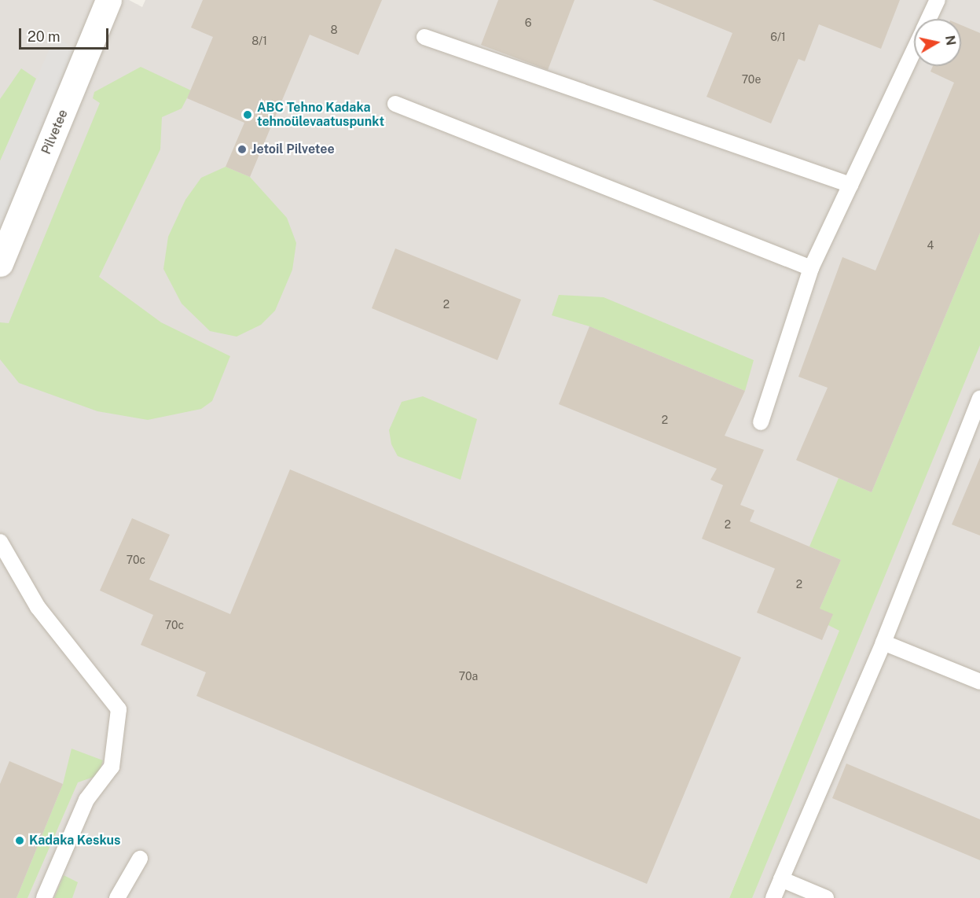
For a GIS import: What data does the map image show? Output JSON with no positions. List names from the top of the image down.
{
  "streets": {
    "street": ["Pilvetee"]
  },
  "places": ["ABC Tehno Kadaka tehnoülevaatuspunkt", "Jetoil Pilvetee", "Kadaka Keskus"],
  "house_numbers": [
    "6",
    "8",
    "6/1",
    "8/1",
    "70e",
    "4",
    "2",
    "2",
    "2",
    "70c",
    "2",
    "70c",
    "70a"
  ],
  "scale_bar": "20 m",
  "north": "right"
}
